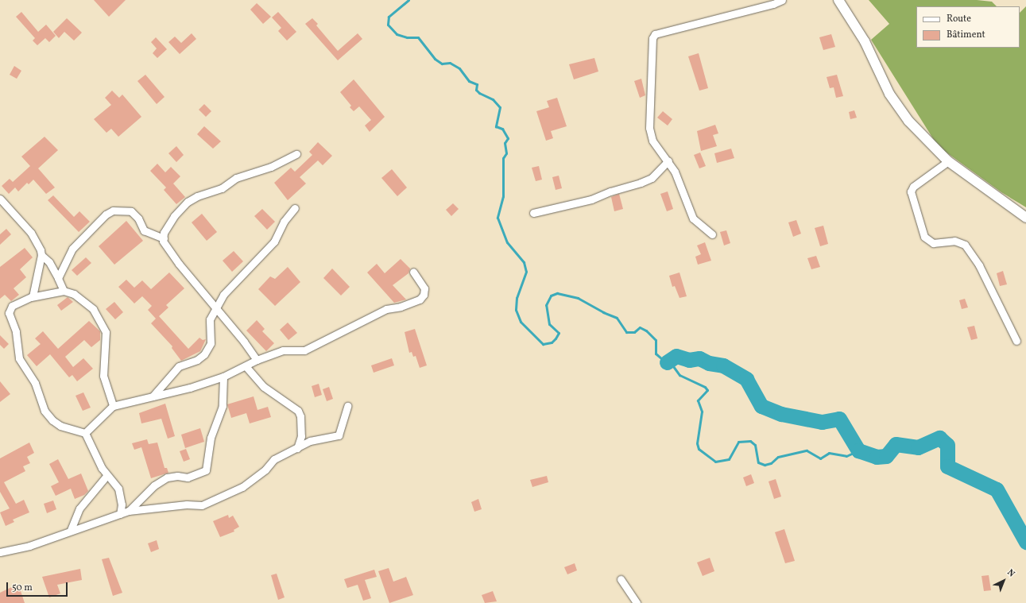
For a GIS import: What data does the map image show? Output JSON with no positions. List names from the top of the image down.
{
  "legend": ["Route", "Bâtiment"],
  "scale_bar": "50 m",
  "north": "top right"
}
